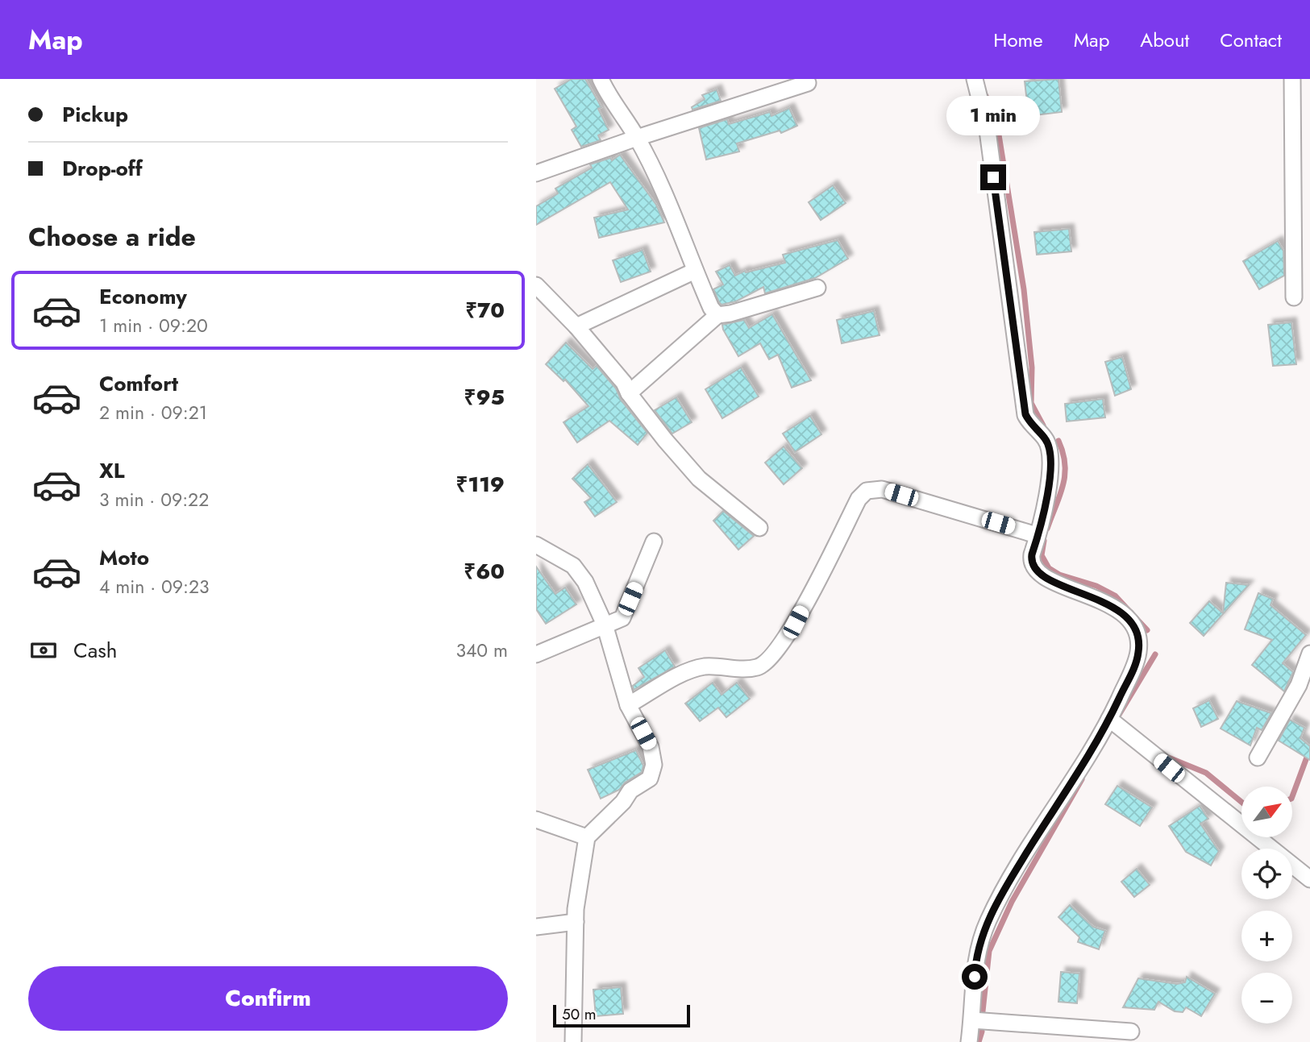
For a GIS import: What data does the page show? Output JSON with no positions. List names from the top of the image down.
{
  "scale_bar": "50 m",
  "north": "top right",
  "page": {
    "header": "Map",
    "nav": [
      "Home",
      "Map",
      "About",
      "Contact"
    ],
    "banner": ["Pickup", "Drop-off"],
    "bubble": "1 min",
    "heading": "Choose a ride",
    "list": [
      {
        "name": "Economy",
        "note": "1 min · 09:20",
        "value": "₹70"
      },
      {
        "name": "Comfort",
        "note": "2 min · 09:21",
        "value": "₹95"
      },
      {
        "name": "XL",
        "note": "3 min · 09:22",
        "value": "₹119"
      },
      {
        "name": "Moto",
        "note": "4 min · 09:23",
        "value": "₹60"
      }
    ],
    "pay": ["Cash", "340 m"],
    "map_buttons": ["+", "−"],
    "buttons": "Confirm",
    "scale": "50 m"
  }
}
